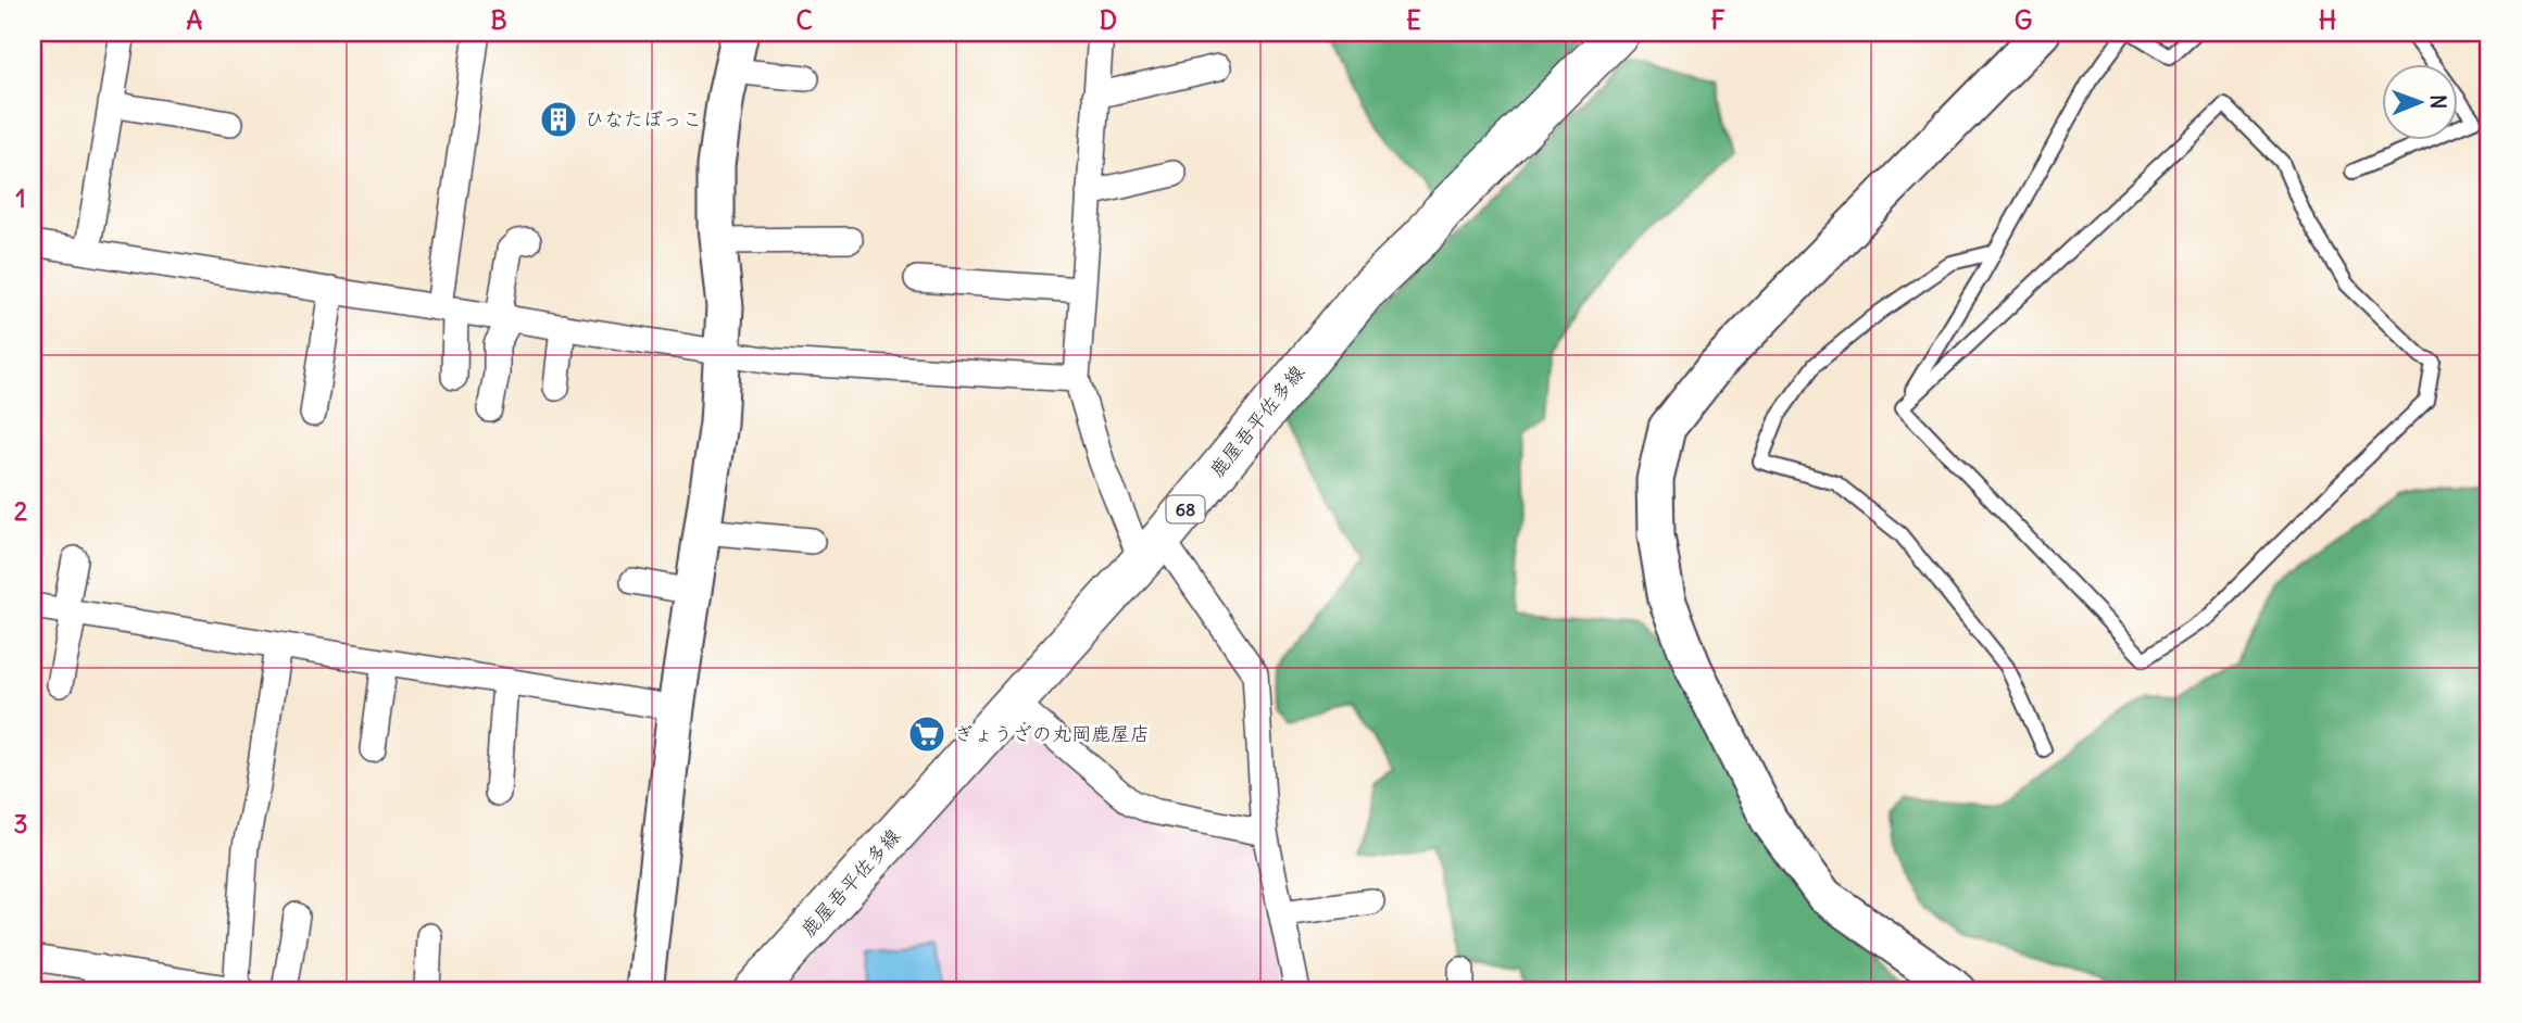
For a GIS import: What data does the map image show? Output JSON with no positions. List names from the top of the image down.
{
  "streets": {
    "main road": ["鹿屋吾平佐多線", "68"]
  },
  "places": {
    "building": ["ひなたぼっこ"],
    "supermarket": ["ぎょうざの丸岡鹿屋店"]
  },
  "north": "right",
  "grid": {
    "columns": [
      "A",
      "B",
      "C",
      "D",
      "E",
      "F",
      "G",
      "H"
    ],
    "rows": ["1", "2", "3"]
  }
}
